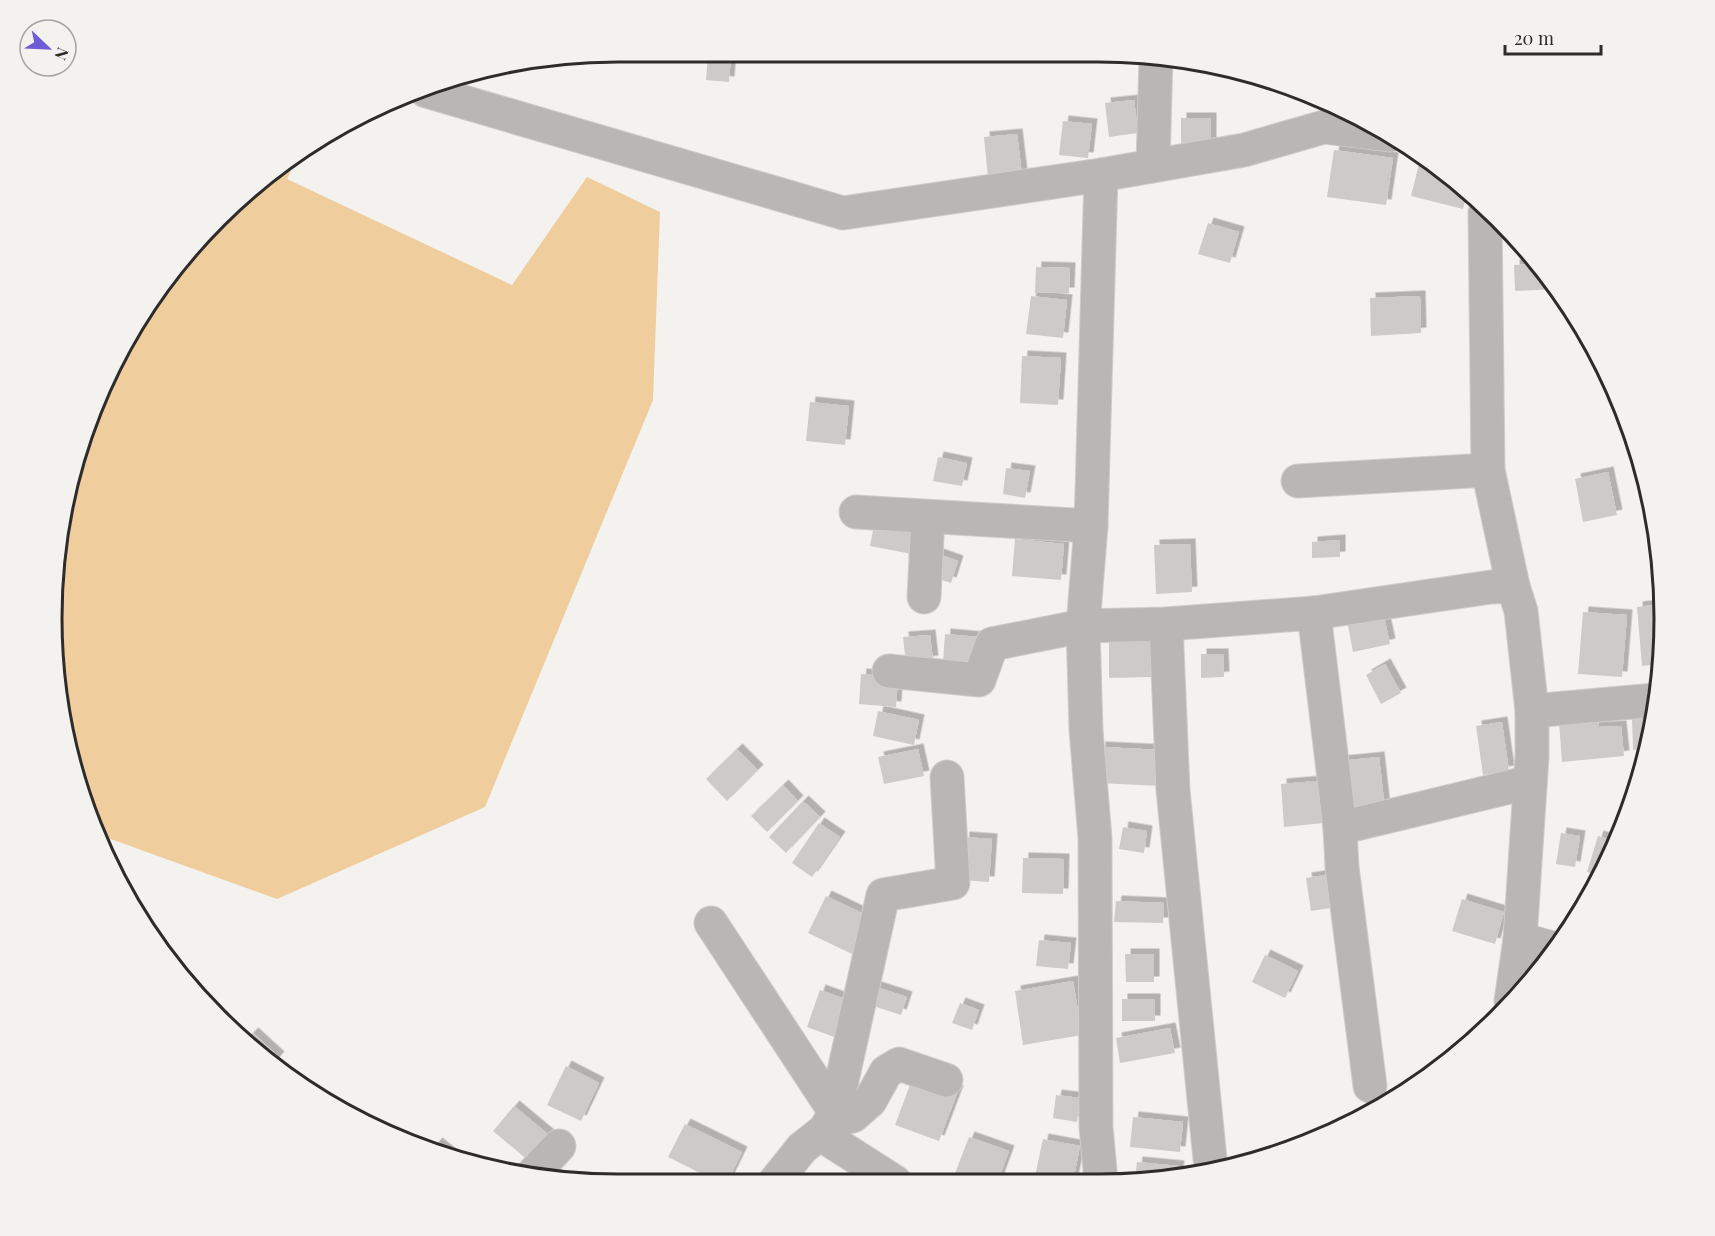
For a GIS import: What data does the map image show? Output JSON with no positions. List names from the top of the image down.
{
  "scale_bar": "20 m",
  "north": "bottom right"
}
